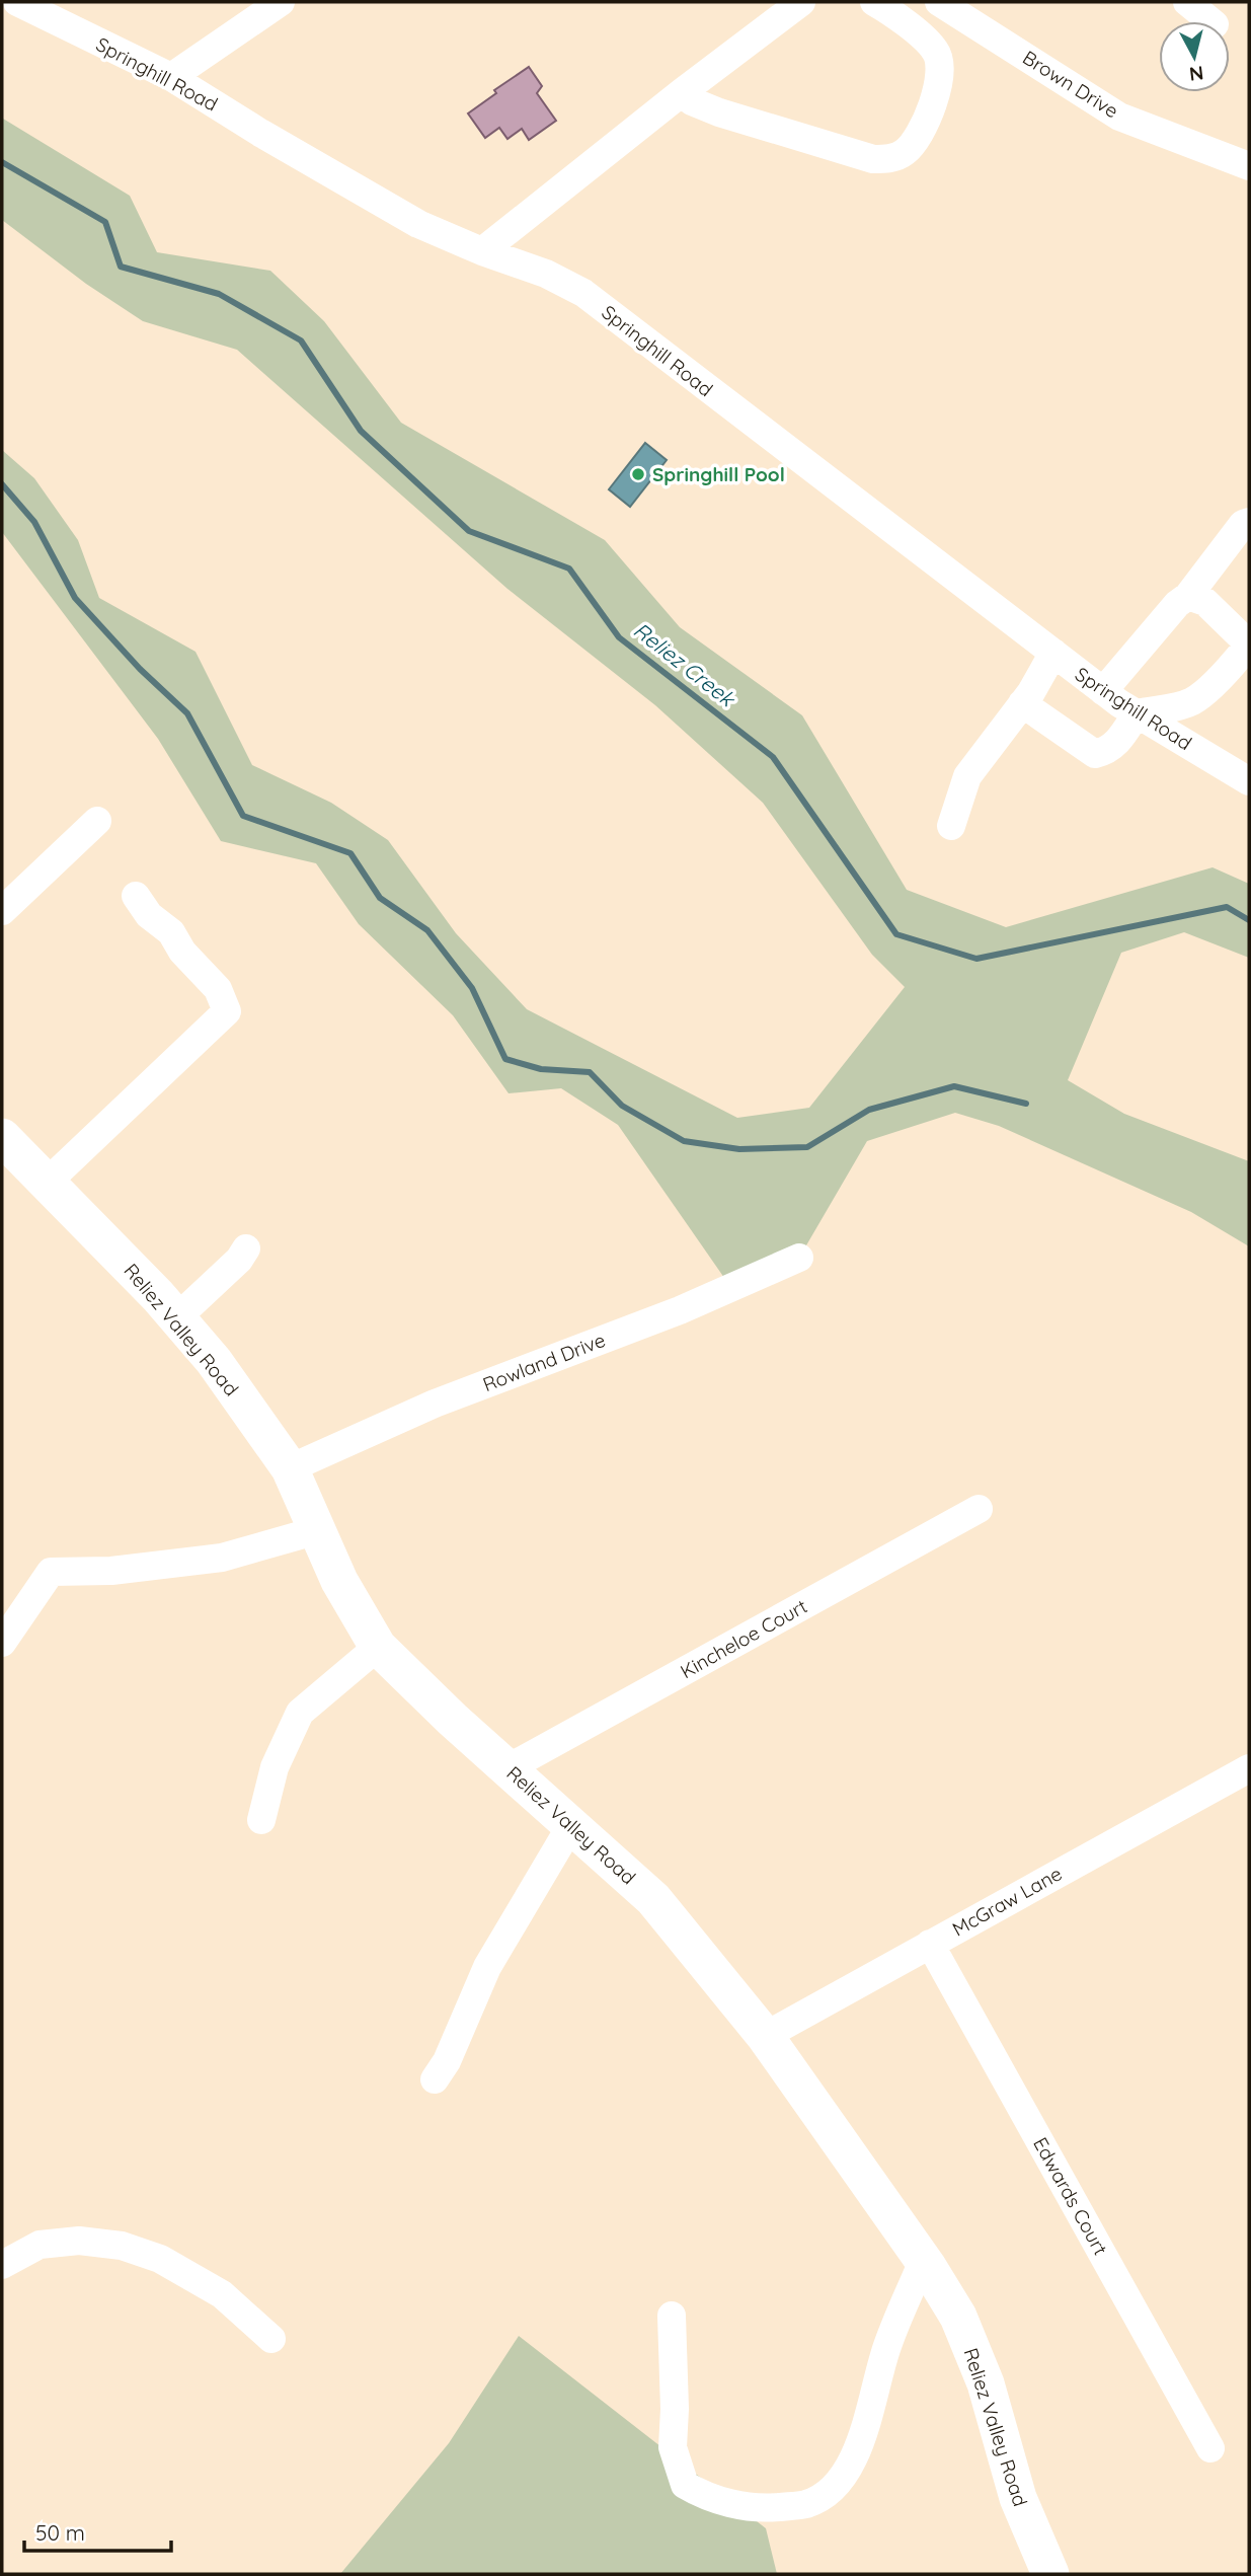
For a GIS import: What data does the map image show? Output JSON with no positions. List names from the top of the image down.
{
  "streets": {
    "main road": ["Reliez Valley Road"],
    "street": [
      "Springhill Road",
      "Brown Drive",
      "Rowland Drive",
      "Kincheloe Court",
      "McGraw Lane",
      "Edwards Court"
    ]
  },
  "crossings": [
    ["Reliez Valley Road", "Rowland Drive"],
    ["Reliez Valley Road", "Kincheloe Court"],
    ["Reliez Valley Road", "McGraw Lane"],
    ["McGraw Lane", "Edwards Court"]
  ],
  "water": ["Reliez Creek"],
  "places": ["Springhill Pool"],
  "scale_bar": "50 m",
  "north": "bottom"
}
